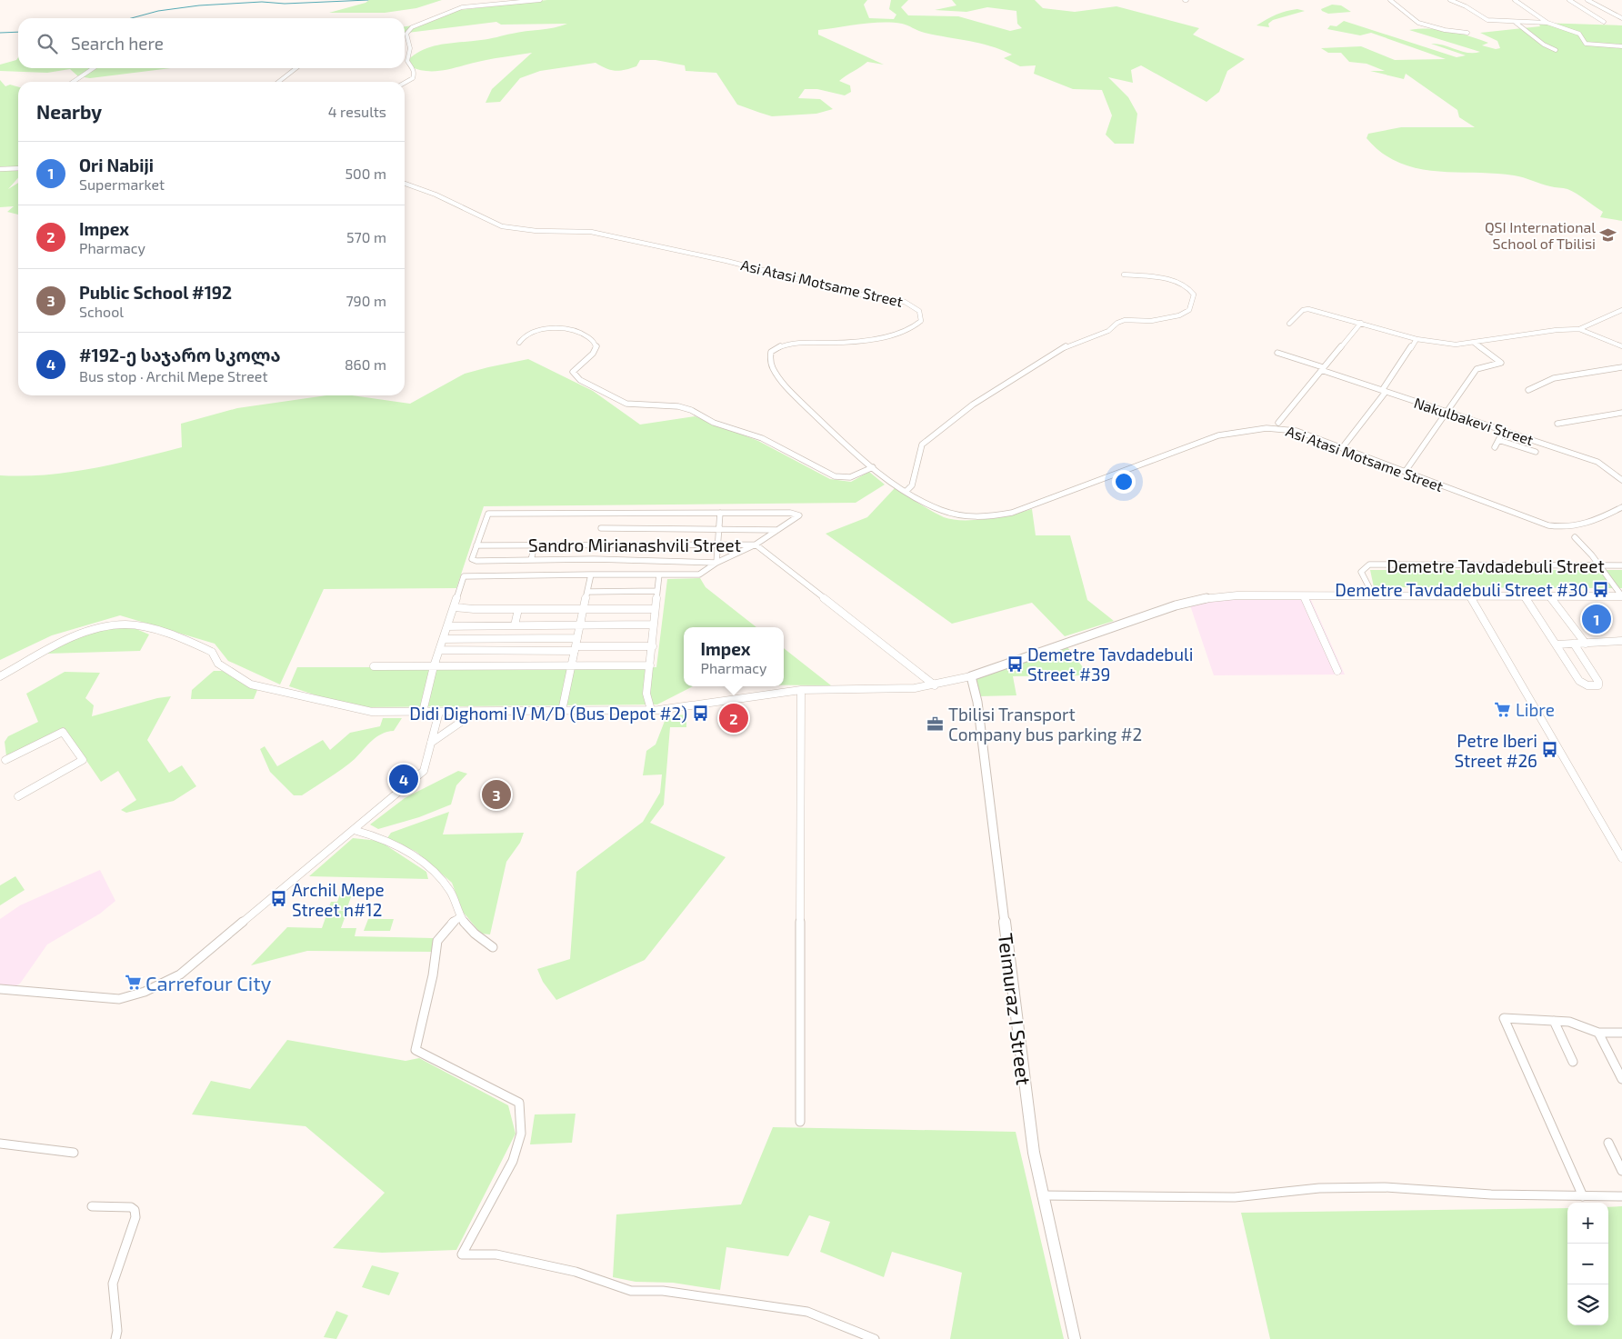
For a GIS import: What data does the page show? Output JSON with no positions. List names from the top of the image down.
{
  "streets": {
    "main road": ["Demetre Tavdadebuli Street", "Teimuraz I Street"],
    "street": ["Asi Atasi Motsame Street", "Nakulbakevi Street", "Sandro Mirianashvili Street"]
  },
  "crossings": [
    ["Sandro Mirianashvili Street", "Demetre Tavdadebuli Street"],
    ["Demetre Tavdadebuli Street", "Teimuraz I Street"]
  ],
  "places": {
    "school or university": ["QSI International School of Tbilisi"],
    "bus stop": [
      "Demetre Tavdadebuli Street #30",
      "Demetre Tavdadebuli Street #39",
      "Didi Dighomi IV M/D (Bus Depot #2)",
      "Petre Iberi Street #26",
      "Archil Mepe Street n#12"
    ],
    "supermarket": ["Libre", "Carrefour City"],
    "office": ["Tbilisi Transport Company bus parking #2"]
  },
  "page": {
    "search": "Search here",
    "heading": ["Nearby", "4 results"],
    "list": [
      {
        "mark": "1",
        "name": "Ori Nabiji",
        "note": "Supermarket",
        "value": "500 m"
      },
      {
        "mark": "2",
        "name": "Impex",
        "note": "Pharmacy",
        "value": "570 m"
      },
      {
        "mark": "3",
        "name": "Public School #192",
        "note": "School",
        "value": "790 m"
      },
      {
        "mark": "4",
        "name": "#192-ე საჯარო სკოლა",
        "note": "Bus stop · Archil Mepe Street",
        "value": "860 m"
      }
    ],
    "pins": [
      "1",
      "2",
      "4",
      "3"
    ],
    "popup": ["Impex", "Pharmacy"],
    "map_buttons": ["+", "−"]
  }
}
